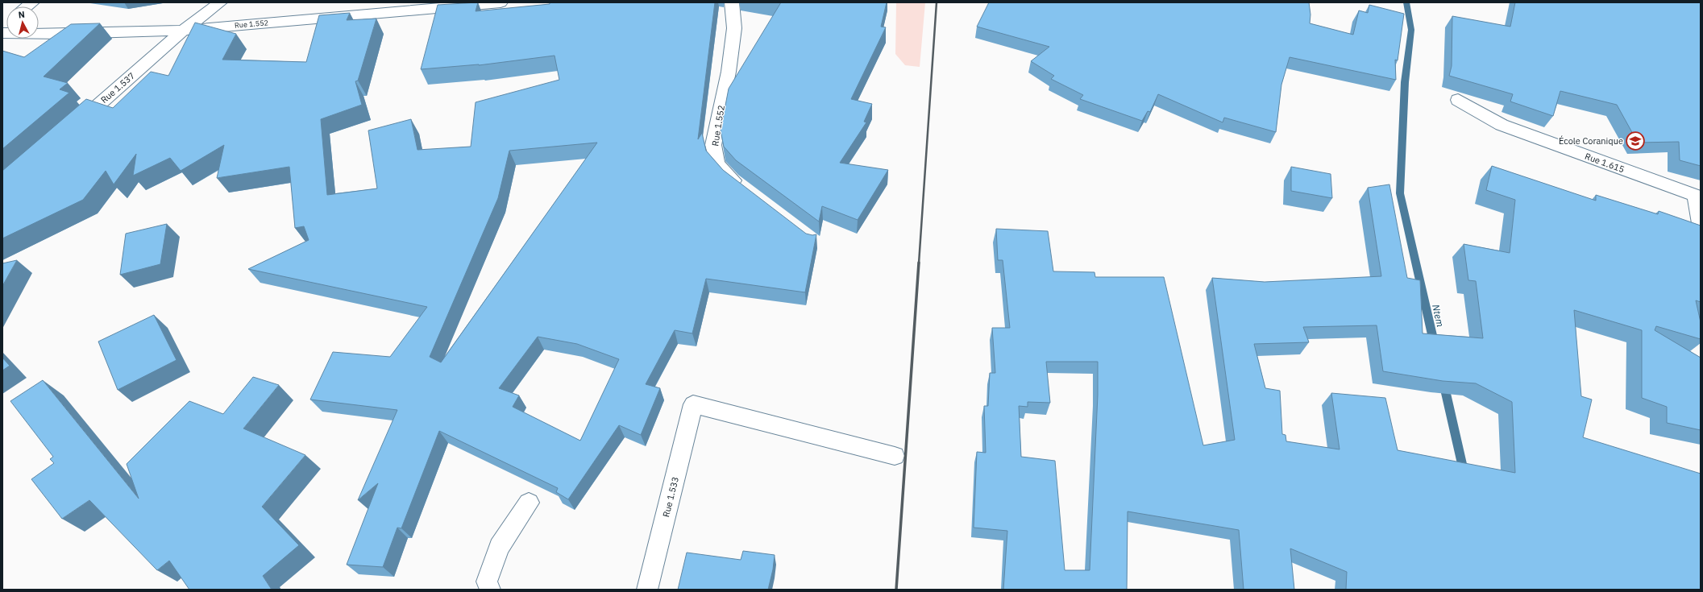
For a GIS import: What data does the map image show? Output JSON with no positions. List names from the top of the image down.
{
  "streets": {
    "street": [
      "Rue 1.552",
      "Rue 1.537",
      "Rue 1.615",
      "Rue 1.533"
    ]
  },
  "crossings": [
    ["Rue 1.552", "Rue 1.537"]
  ],
  "water": ["Ntem"],
  "places": {
    "school or university": ["École Coranique"]
  },
  "north": "top"
}
